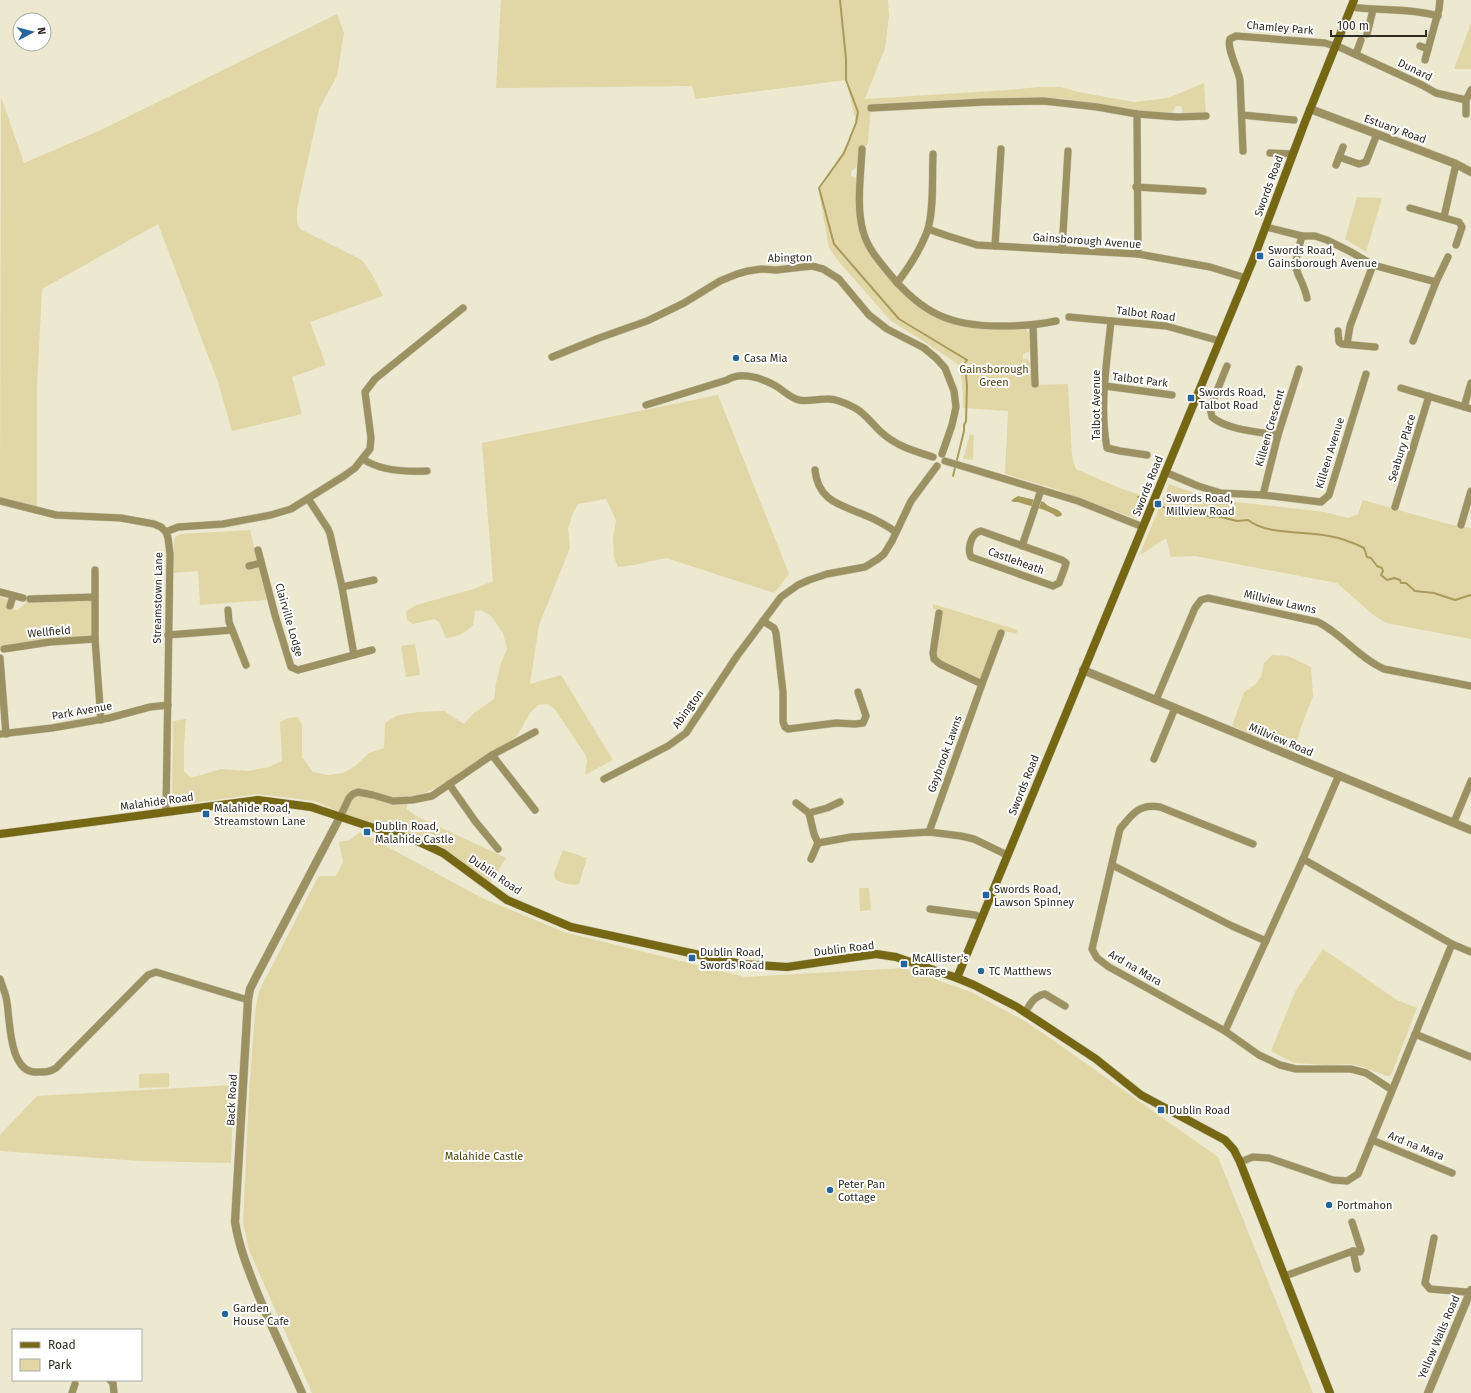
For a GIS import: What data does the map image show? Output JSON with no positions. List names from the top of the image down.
{
  "streets": {
    "main road": ["Swords Road", "Malahide Road", "Dublin Road"],
    "street": [
      "Chamley Park",
      "Dunard",
      "Estuary Road",
      "Gainsborough Avenue",
      "Abington",
      "Talbot Road",
      "Talbot Park",
      "Talbot Avenue",
      "Killeen Crescent",
      "Seabury Place",
      "Killeen Avenue",
      "Castleheath",
      "Streamstown Lane",
      "Millview Lawns",
      "Clairville Lodge",
      "Wellfield",
      "Park Avenue",
      "Millview Road",
      "Gaybrook Lawns",
      "Ard na Mara",
      "Back Road",
      "Yellow Walls Road"
    ]
  },
  "crossings": [
    ["Chamley Park", "Dunard"],
    ["Chamley Park", "Swords Road"],
    ["Dunard", "Swords Road"],
    ["Estuary Road", "Swords Road"],
    ["Swords Road", "Gainsborough Avenue"],
    ["Swords Road", "Talbot Road"],
    ["Swords Road", "Millview Road"],
    ["Swords Road", "Dublin Road"],
    ["Talbot Road", "Talbot Avenue"],
    ["Talbot Park", "Talbot Avenue"],
    ["Killeen Crescent", "Killeen Avenue"],
    ["Streamstown Lane", "Park Avenue"],
    ["Streamstown Lane", "Malahide Road"],
    ["Millview Lawns", "Millview Road"],
    ["Malahide Road", "Dublin Road"],
    ["Malahide Road", "Back Road"],
    ["Dublin Road", "Ard na Mara"],
    ["Dublin Road", "Back Road"]
  ],
  "parks": ["Gainsborough Green", "Malahide Castle"],
  "places": {
    "transit": [
      "Swords Road, Gainsborough Avenue",
      "Swords Road, Talbot Road",
      "Swords Road, Millview Road",
      "Malahide Road, Streamstown Lane",
      "Dublin Road, Malahide Castle",
      "Swords Road, Lawson Spinney",
      "Dublin Road, Swords Road",
      "McAllister's Garage",
      "Dublin Road"
    ],
    "other": [
      "Casa Mia",
      "TC Matthews",
      "Peter Pan Cottage",
      "Portmahon",
      "Garden House Cafe"
    ]
  },
  "legend": ["Road", "Park"],
  "scale_bar": "100 m",
  "north": "right"
}
